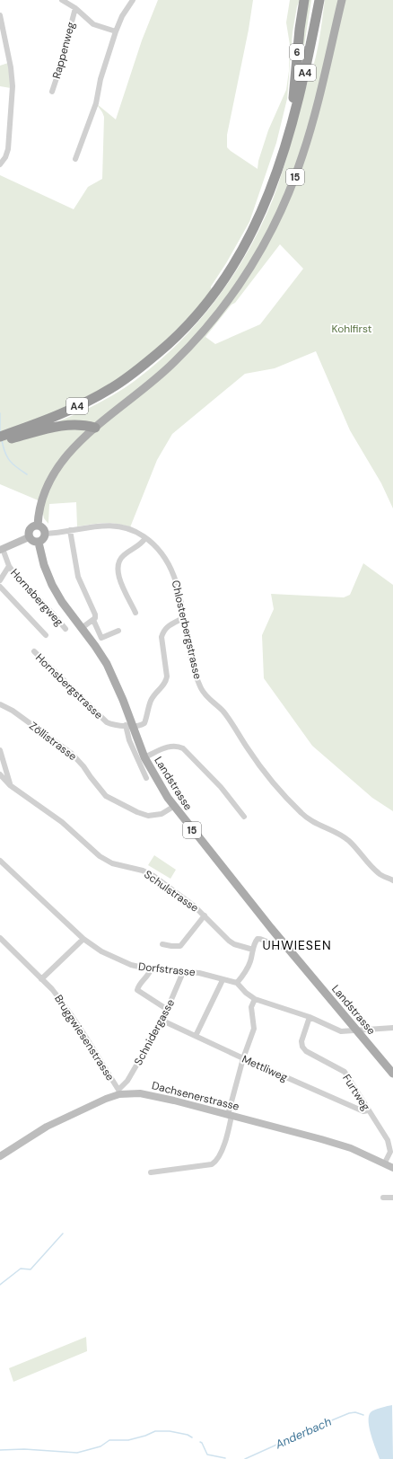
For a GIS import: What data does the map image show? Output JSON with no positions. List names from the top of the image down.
{
  "streets": {
    "highway": ["6", "A4"],
    "main road": ["15", "Landstrasse"],
    "street": [
      "Rappenweg",
      "Hornsbergweg",
      "Chlosterbergstrasse",
      "Hornsbergstrasse",
      "Zöllistrasse",
      "Schulstrasse",
      "Dorfstrasse",
      "Schnidergasse",
      "Bruggwiesenstrasse",
      "Mettliweg",
      "Furtweg",
      "Dachsenerstrasse"
    ]
  },
  "crossings": [
    ["6", "A4"],
    ["15", "Chlosterbergstrasse"],
    ["15", "Landstrasse"],
    ["Chlosterbergstrasse", "Landstrasse"],
    ["Hornsbergstrasse", "Landstrasse"],
    ["Zöllistrasse", "Landstrasse"],
    ["Dorfstrasse", "Schnidergasse"],
    ["Schnidergasse", "Bruggwiesenstrasse"],
    ["Schnidergasse", "Mettliweg"],
    ["Schnidergasse", "Dachsenerstrasse"],
    ["Bruggwiesenstrasse", "Dachsenerstrasse"],
    ["Mettliweg", "Furtweg"],
    ["Furtweg", "Dachsenerstrasse"]
  ],
  "districts": ["UHWIESEN"],
  "water": ["Anderbach"],
  "parks": ["Kohlfirst"]
}
